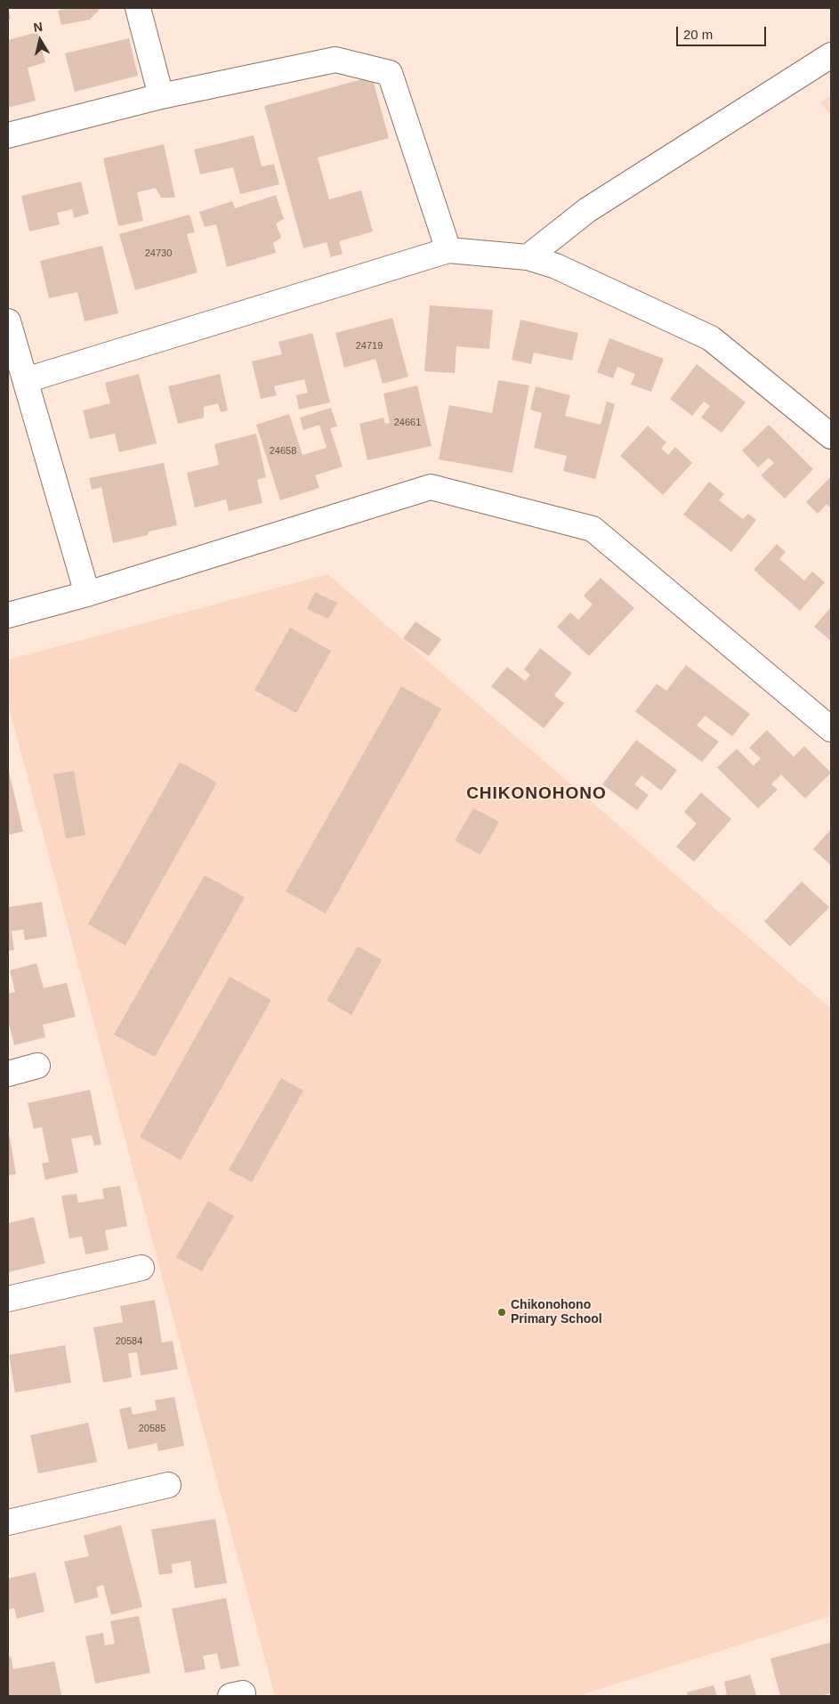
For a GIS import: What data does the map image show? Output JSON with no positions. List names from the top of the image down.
{
  "districts": ["CHIKONOHONO"],
  "places": ["Chikonohono Primary School"],
  "house_numbers": [
    "24730",
    "24719",
    "24661",
    "24658",
    "20584",
    "20585"
  ],
  "scale_bar": "20 m",
  "north": "top"
}
